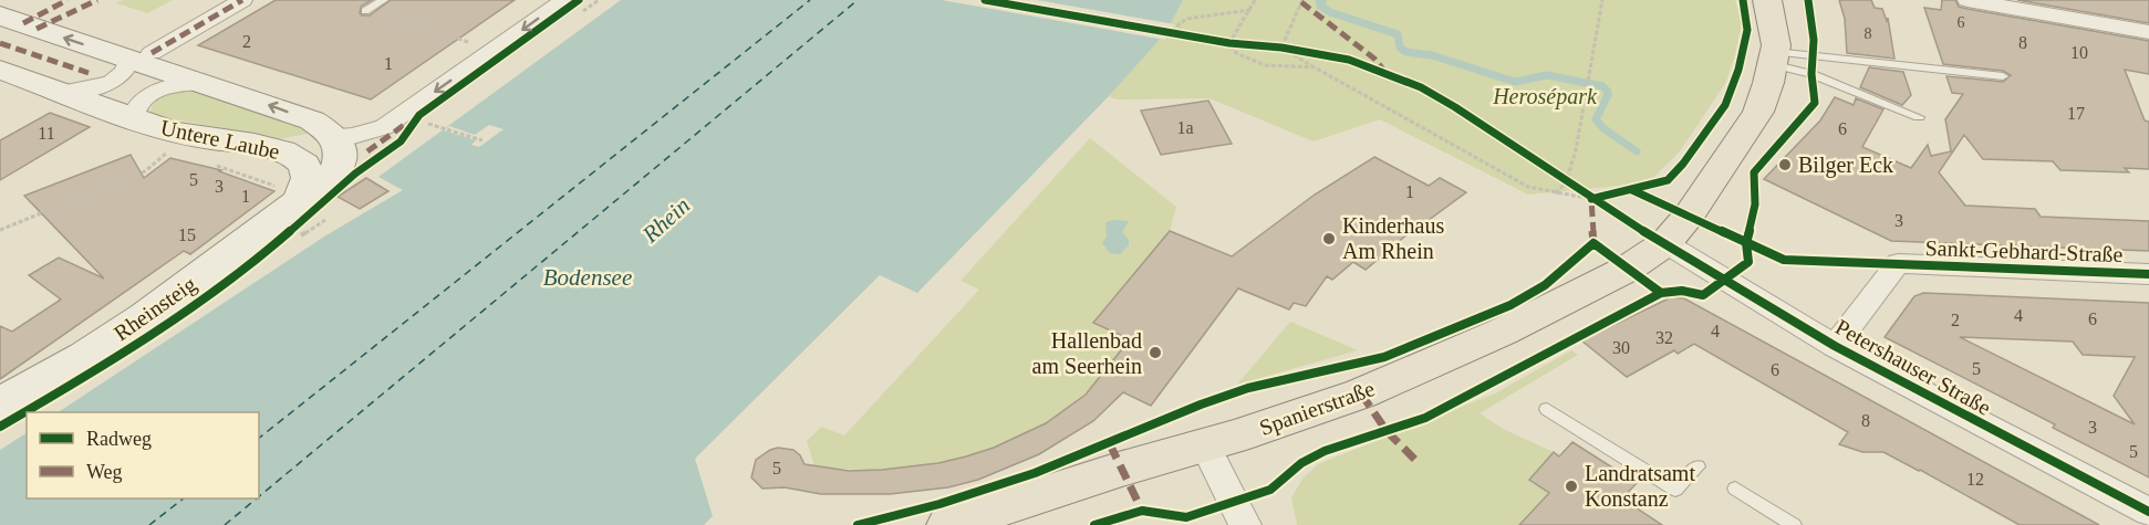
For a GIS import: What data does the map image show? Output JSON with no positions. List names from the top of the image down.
{
  "streets": {
    "main road": ["Untere Laube", "Rheinsteig", "Spanierstraße"],
    "street": ["Sankt-Gebhard-Straße", "Petershauser Straße"]
  },
  "crossings": [
    ["Untere Laube", "Rheinsteig"],
    ["Sankt-Gebhard-Straße", "Petershauser Straße"],
    ["Petershauser Straße", "Spanierstraße"]
  ],
  "water": ["Rhein", "Bodensee"],
  "parks": ["Herosépark"],
  "places": [
    "Bilger Eck",
    "Kinderhaus Am Rhein",
    "Hallenbad am Seerhein",
    "Landratsamt Konstanz"
  ],
  "house_numbers": [
    "6",
    "8",
    "2",
    "8",
    "10",
    "1",
    "17",
    "1a",
    "6",
    "11",
    "5",
    "3",
    "1",
    "1",
    "3",
    "15",
    "4",
    "6",
    "2",
    "4",
    "32",
    "30",
    "5",
    "6",
    "8",
    "3",
    "5",
    "5",
    "12"
  ],
  "legend": ["Radweg", "Weg"]
}
